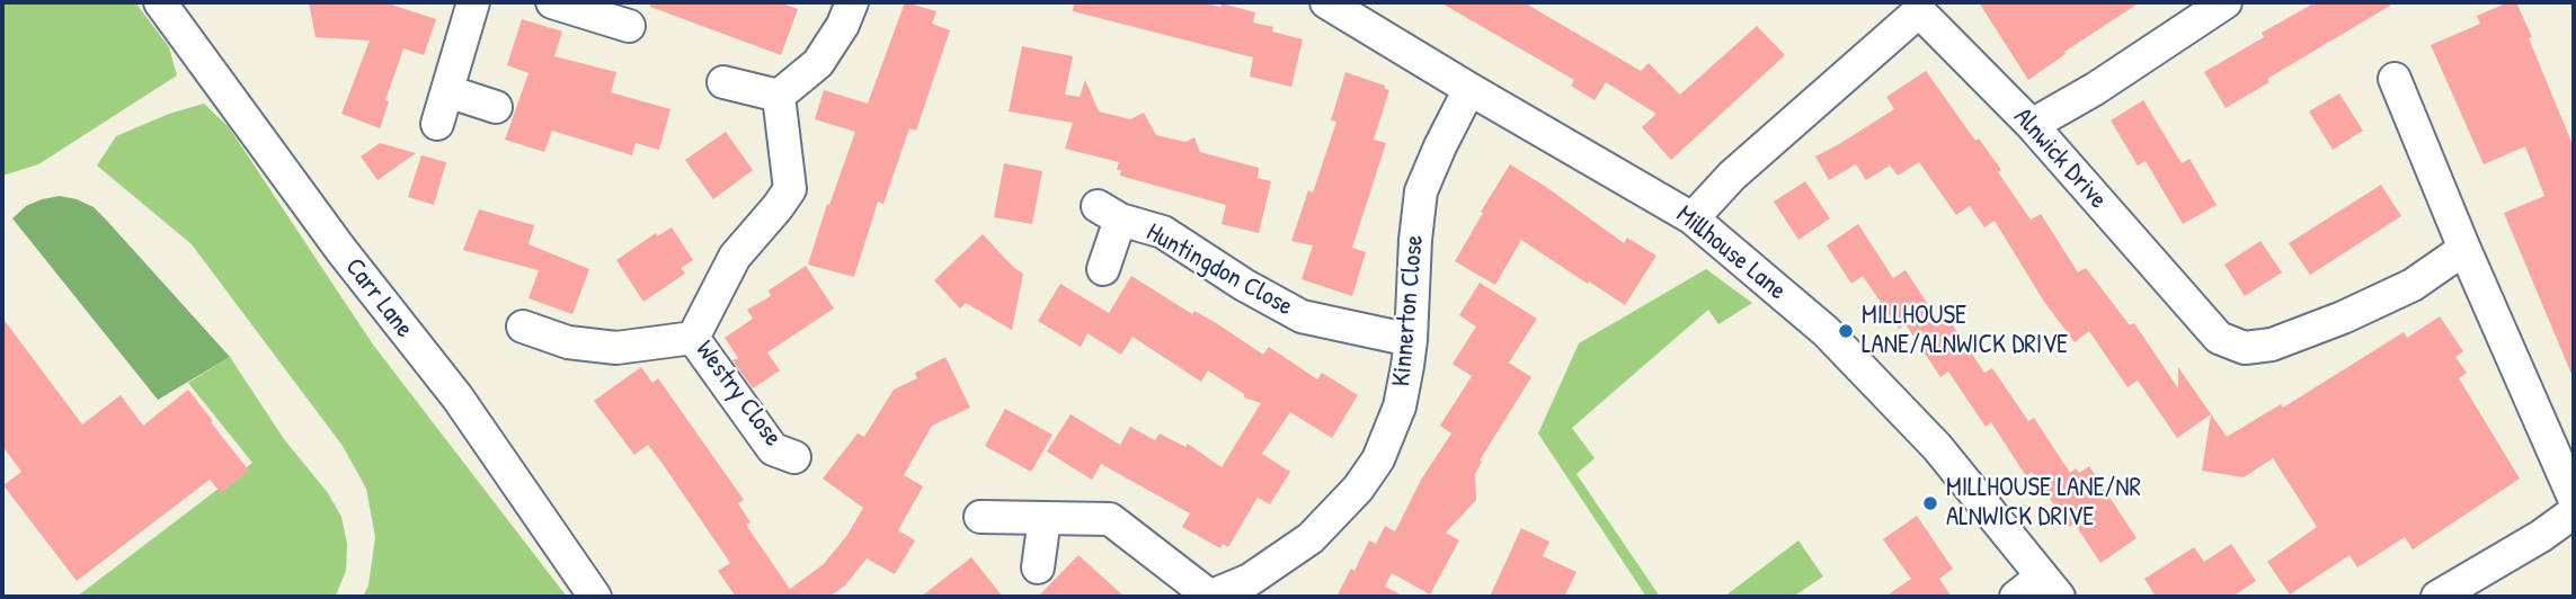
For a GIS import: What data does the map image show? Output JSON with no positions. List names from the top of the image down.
{
  "streets": {
    "street": [
      "Alnwick Drive",
      "Millhouse Lane",
      "Huntingdon Close",
      "Carr Lane",
      "Kinnerton Close",
      "Westry Close"
    ]
  },
  "crossings": [
    ["Alnwick Drive", "Millhouse Lane"],
    ["Millhouse Lane", "Kinnerton Close"],
    ["Huntingdon Close", "Kinnerton Close"]
  ],
  "places": ["MILLHOUSE LANE/ALNWICK DRIVE", "MILLHOUSE LANE/NR ALNWICK DRIVE"]
}
